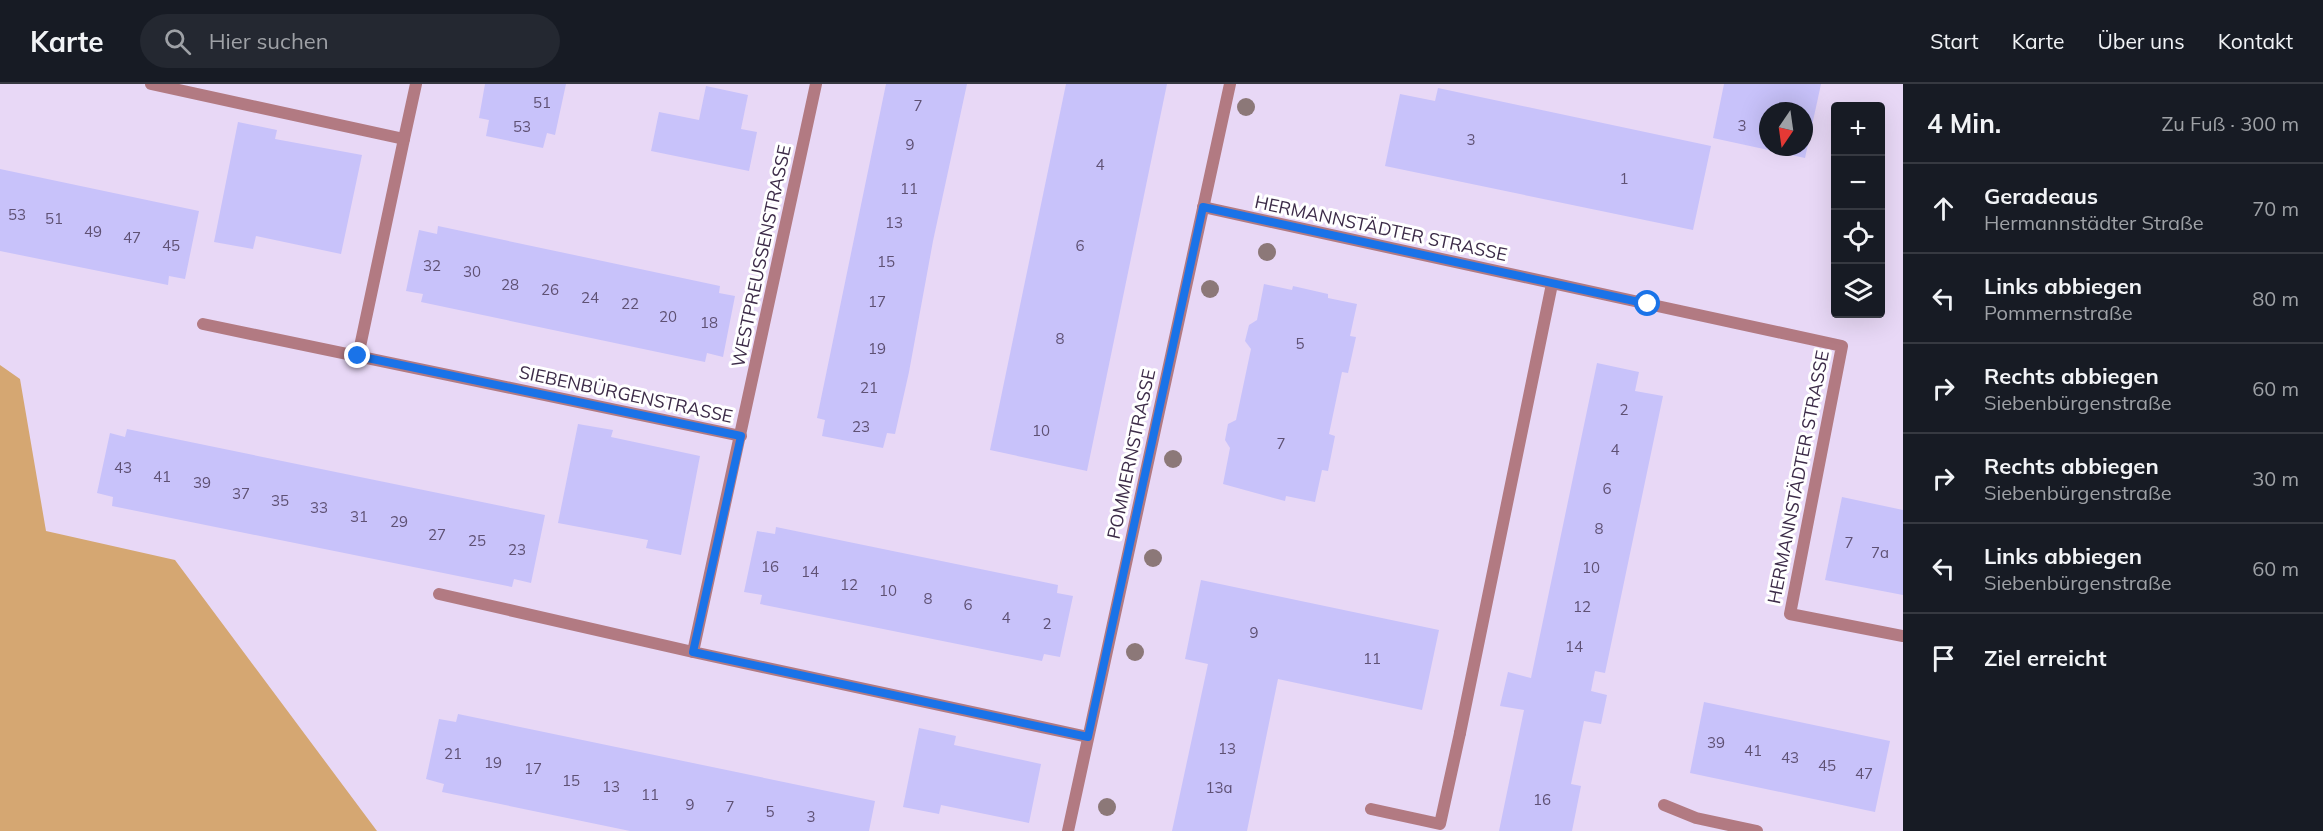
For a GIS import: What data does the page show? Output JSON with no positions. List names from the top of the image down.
{
  "streets": {
    "street": [
      "HERMANNSTÄDTER STRASSE",
      "WESTPREUSSENSTRASSE",
      "SIEBENBÜRGENSTRASSE",
      "POMMERNSTRASSE"
    ]
  },
  "crossings": [
    ["HERMANNSTÄDTER STRASSE", "POMMERNSTRASSE"],
    ["WESTPREUSSENSTRASSE", "SIEBENBÜRGENSTRASSE"]
  ],
  "house_numbers": [
    "51",
    "7",
    "3",
    "53",
    "3",
    "9",
    "4",
    "1",
    "11",
    "53",
    "51",
    "13",
    "49",
    "47",
    "45",
    "6",
    "15",
    "32",
    "30",
    "28",
    "26",
    "24",
    "17",
    "22",
    "20",
    "18",
    "8",
    "5",
    "19",
    "21",
    "2",
    "23",
    "10",
    "7",
    "4",
    "43",
    "41",
    "39",
    "6",
    "37",
    "35",
    "33",
    "31",
    "29",
    "8",
    "27",
    "25",
    "7",
    "23",
    "7a",
    "16",
    "10",
    "14",
    "12",
    "10",
    "8",
    "6",
    "12",
    "4",
    "2",
    "9",
    "14",
    "11",
    "39",
    "13",
    "41",
    "21",
    "43",
    "19",
    "45",
    "17",
    "47",
    "15",
    "13",
    "13a",
    "11",
    "16",
    "9",
    "7",
    "5",
    "3"
  ],
  "north": "bottom",
  "page": {
    "header": "Karte",
    "search": "Hier suchen",
    "nav": [
      "Start",
      "Karte",
      "Über uns",
      "Kontakt"
    ],
    "heading": ["4 Min.", "Zu Fuß · 300 m"],
    "map_buttons": ["+", "−"],
    "list": [
      ["Geradeaus", "Hermannstädter Straße", "70 m"],
      ["Links abbiegen", "Pommernstraße", "80 m"],
      ["Rechts abbiegen", "Siebenbürgenstraße", "60 m"],
      ["Rechts abbiegen", "Siebenbürgenstraße", "30 m"],
      ["Links abbiegen", "Siebenbürgenstraße", "60 m"],
      "Ziel erreicht"
    ]
  }
}
